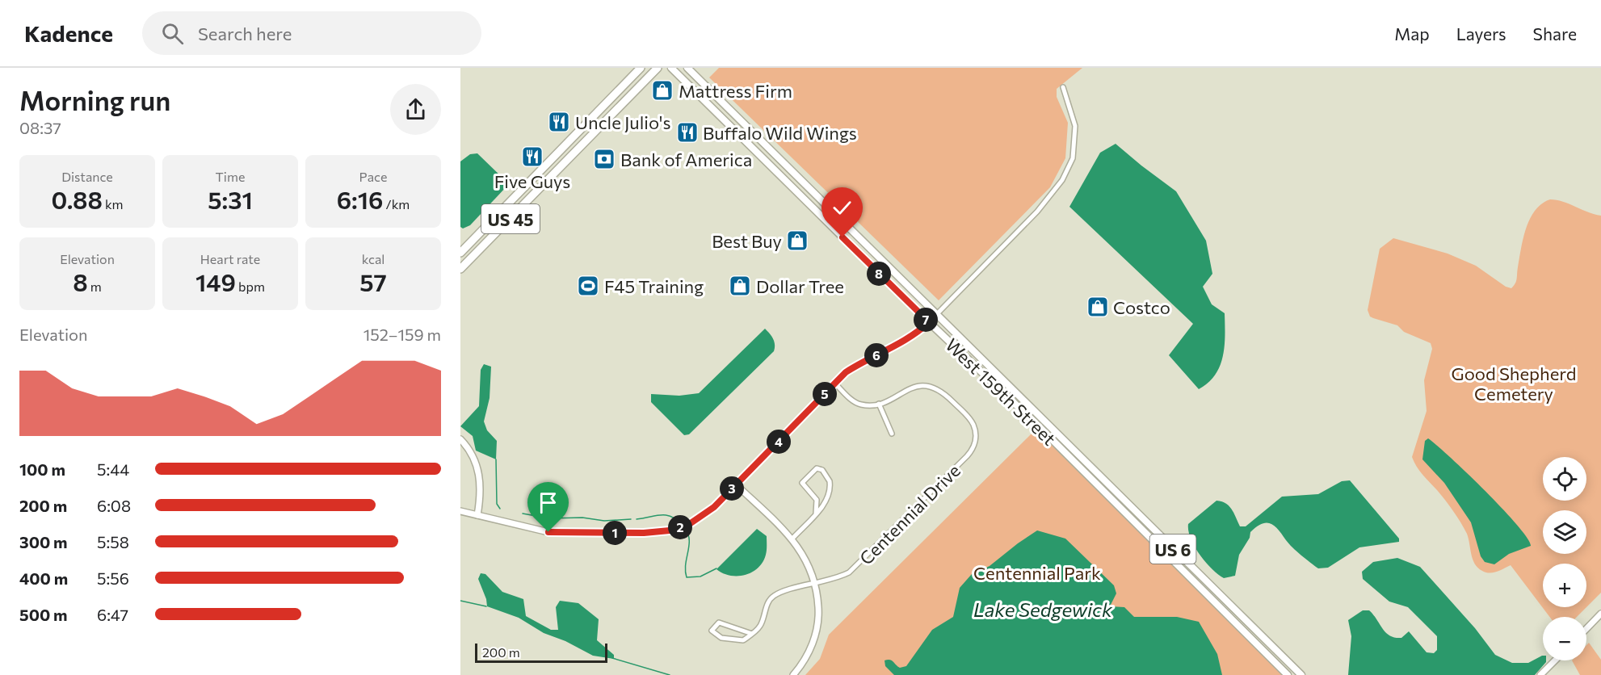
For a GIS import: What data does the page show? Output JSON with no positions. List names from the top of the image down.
{
  "streets": {
    "highway": ["US 45"],
    "main road": ["West 159th Street", "US 6"],
    "street": ["Centennial Drive"]
  },
  "water": ["Lake Sedgewick"],
  "parks": ["Good Shepherd Cemetery", "Centennial Park"],
  "places": {
    "shop": [
      "Mattress Firm",
      "Best Buy",
      "Dollar Tree",
      "Costco"
    ],
    "restaurant": ["Uncle Julio's", "Buffalo Wild Wings", "Five Guys"],
    "bank": ["Bank of America"],
    "sports": ["F45 Training"]
  },
  "scale_bar": "200 m",
  "page": {
    "header": "Kadence",
    "search": "Search here",
    "nav": ["Map", "Layers", "Share"],
    "heading": ["Morning run", "08:37"],
    "stats": [
      ["Distance", "0.88 km"],
      ["Time", "5:31"],
      ["Pace", "6:16 /km"],
      ["Elevation", "8 m"],
      ["Heart rate", "149 bpm"],
      ["kcal", "57"]
    ],
    "pins": [
      "8",
      "7",
      "6",
      "5",
      "4",
      "3",
      "2",
      "1"
    ],
    "chart": ["Elevation", "152–159 m"],
    "list": [
      {
        "name": "100 m",
        "note": "5:44"
      },
      {
        "name": "200 m",
        "note": "6:08"
      },
      {
        "name": "300 m",
        "note": "5:58"
      },
      {
        "name": "400 m",
        "note": "5:56"
      },
      {
        "name": "500 m",
        "note": "6:47"
      }
    ],
    "map_buttons": ["+", "−"],
    "scale": "200 m"
  }
}
